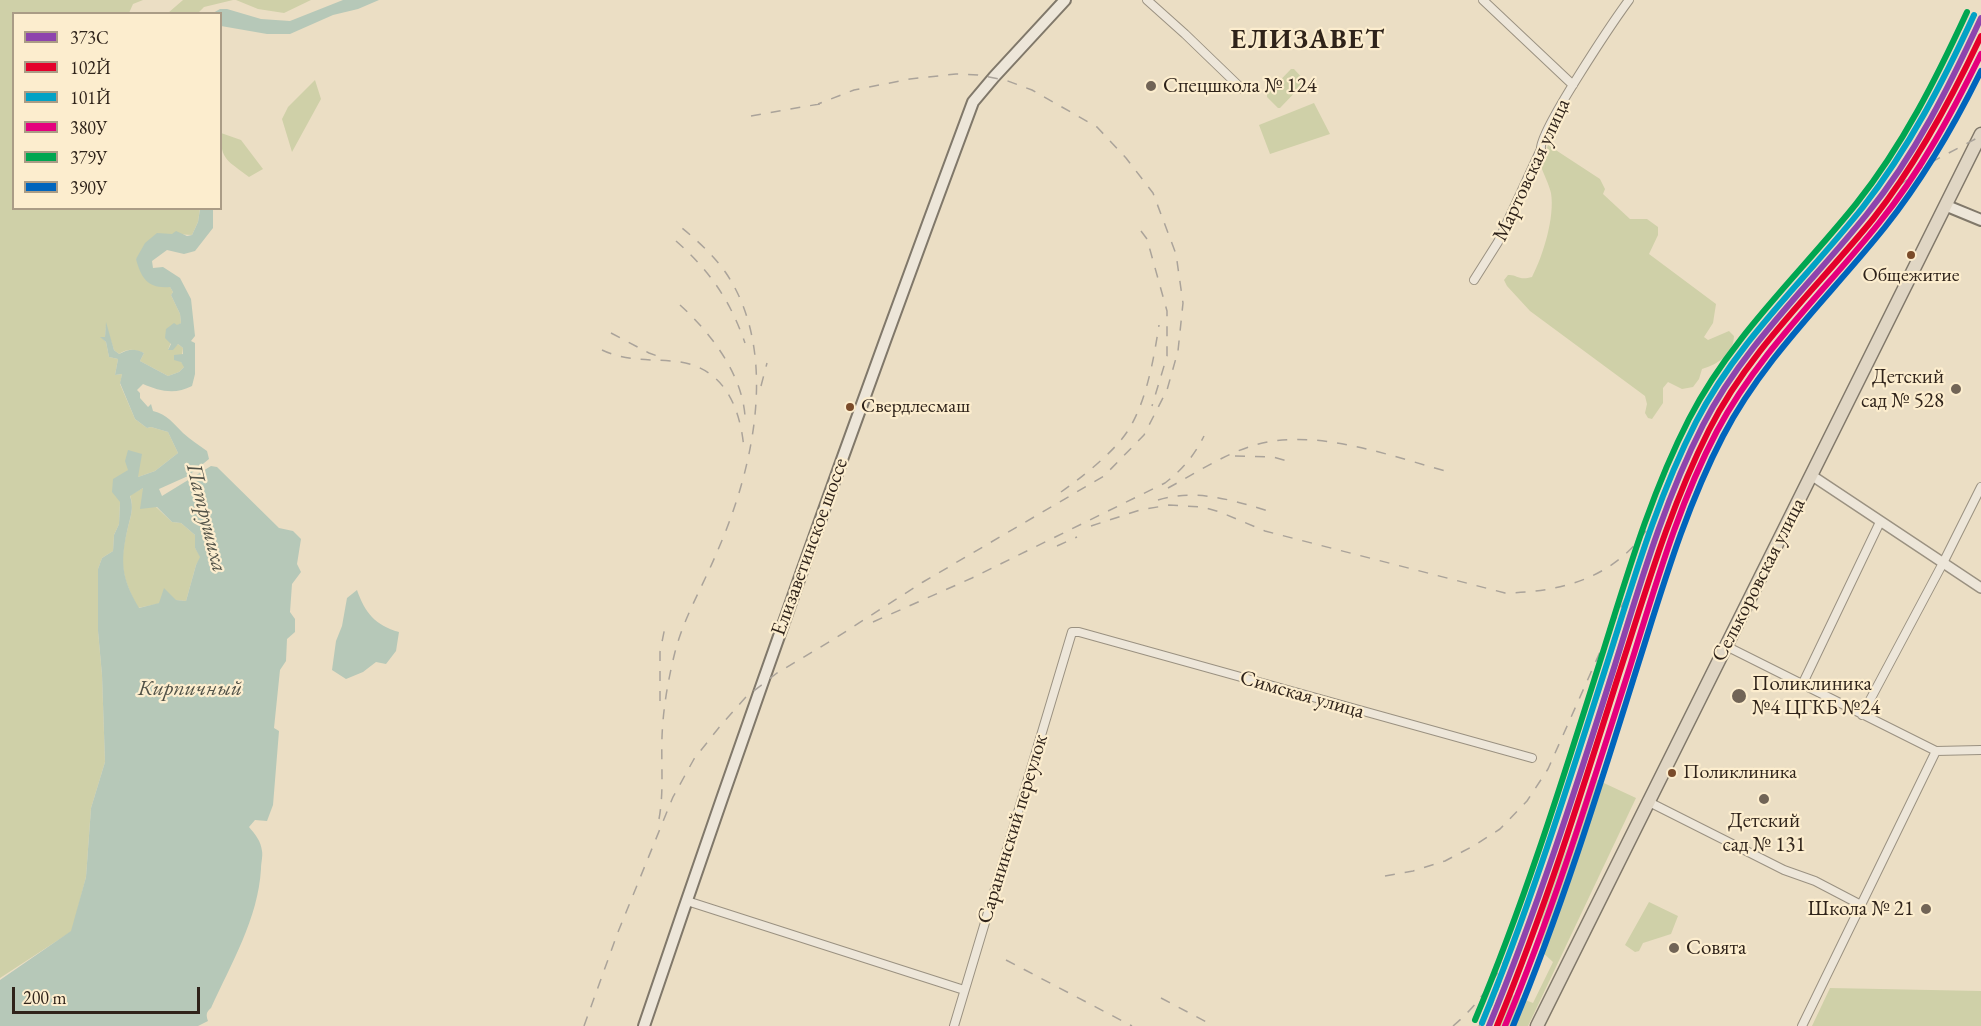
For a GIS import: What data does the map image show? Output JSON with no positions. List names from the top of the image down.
{
  "streets": {
    "main road": ["Елизаветинское шоссе", "Селькоровская улица"],
    "street": ["Мартовская улица", "Симская улица", "Саранинский переулок"]
  },
  "crossings": [
    ["Симская улица", "Саранинский переулок"]
  ],
  "districts": ["ЕЛИЗАВЕТ"],
  "water": ["Патрушиха", "Кирпичный"],
  "places": [
    "Спецшкола № 124",
    "Общежитие",
    "Детский сад № 528",
    "Свердлесмаш",
    "Поликлиника №4 ЦГКБ №24",
    "Поликлиника",
    "Детский сад № 131",
    "Школа № 21",
    "Совята"
  ],
  "lines": [
    "transit line 379У",
    "transit line 101Й",
    "transit line 373C",
    "transit line 102Й",
    "transit line 380У",
    "transit line 390У"
  ],
  "legend": [
    "373C",
    "102Й",
    "101Й",
    "380У",
    "379У",
    "390У"
  ],
  "scale_bar": "200 m"
}
